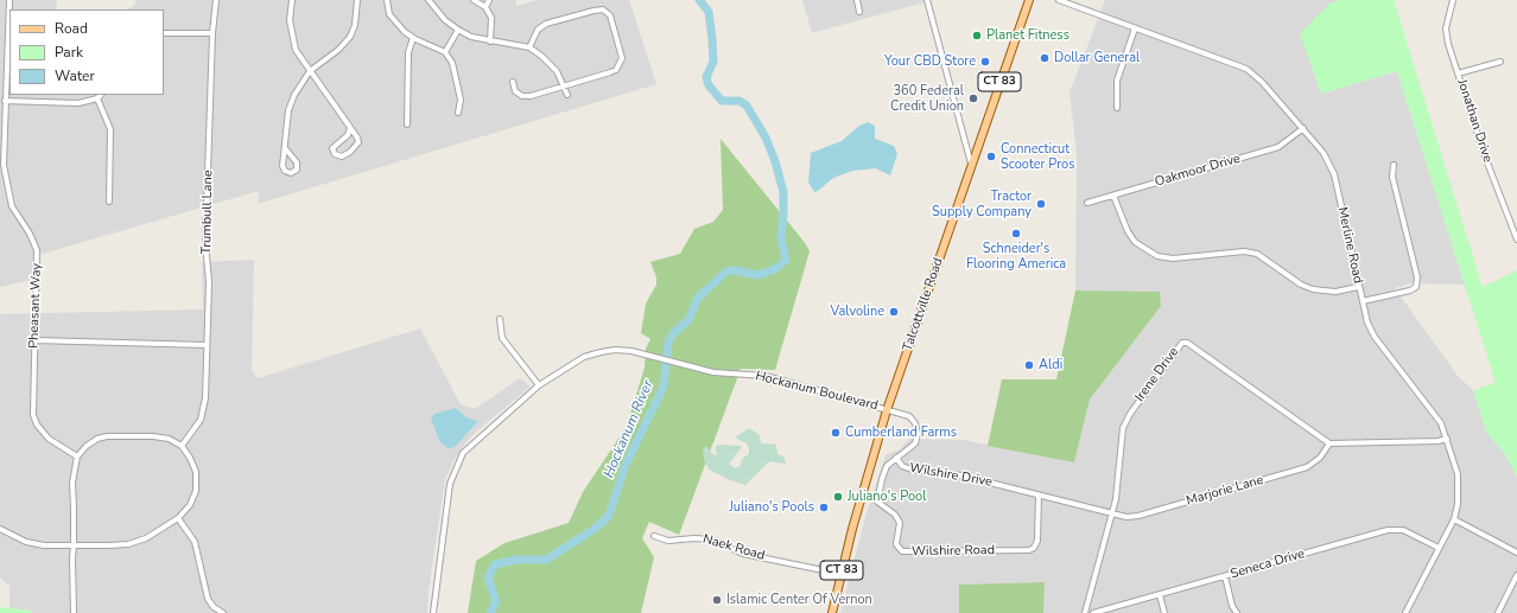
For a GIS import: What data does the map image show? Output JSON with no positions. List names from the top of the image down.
{
  "streets": {
    "main road": ["CT 83", "Talcottville Road"],
    "street": [
      "Jonathan Drive",
      "Oakmoor Drive",
      "Trumbull Lane",
      "Merline Road",
      "Pheasant Way",
      "Irene Drive",
      "Hockanum Boulevard",
      "Wilshire Drive",
      "Marjorie Lane",
      "Naek Road",
      "Wilshire Road",
      "Seneca Drive"
    ]
  },
  "crossings": [
    ["Oakmoor Drive", "Merline Road"],
    ["Trumbull Lane", "Pheasant Way"],
    ["Merline Road", "Seneca Drive"],
    ["Talcottville Road", "Hockanum Boulevard"],
    ["Talcottville Road", "Wilshire Drive"],
    ["Talcottville Road", "Naek Road"],
    ["Irene Drive", "Wilshire Drive"],
    ["Irene Drive", "Marjorie Lane"],
    ["Irene Drive", "Seneca Drive"],
    ["Hockanum Boulevard", "Wilshire Drive"],
    ["Wilshire Drive", "Marjorie Lane"],
    ["Wilshire Drive", "Wilshire Road"]
  ],
  "water": ["Hockanum River"],
  "places": [
    "Planet Fitness",
    "Dollar General",
    "Your CBD Store",
    "360 Federal Credit Union",
    "Connecticut Scooter Pros",
    "Tractor Supply Company",
    "Schneider's Flooring America",
    "Valvoline",
    "Aldi",
    "Cumberland Farms",
    "Juliano's Pool",
    "Juliano's Pools",
    "Islamic Center Of Vernon"
  ],
  "legend": ["Road", "Park", "Water"]
}
